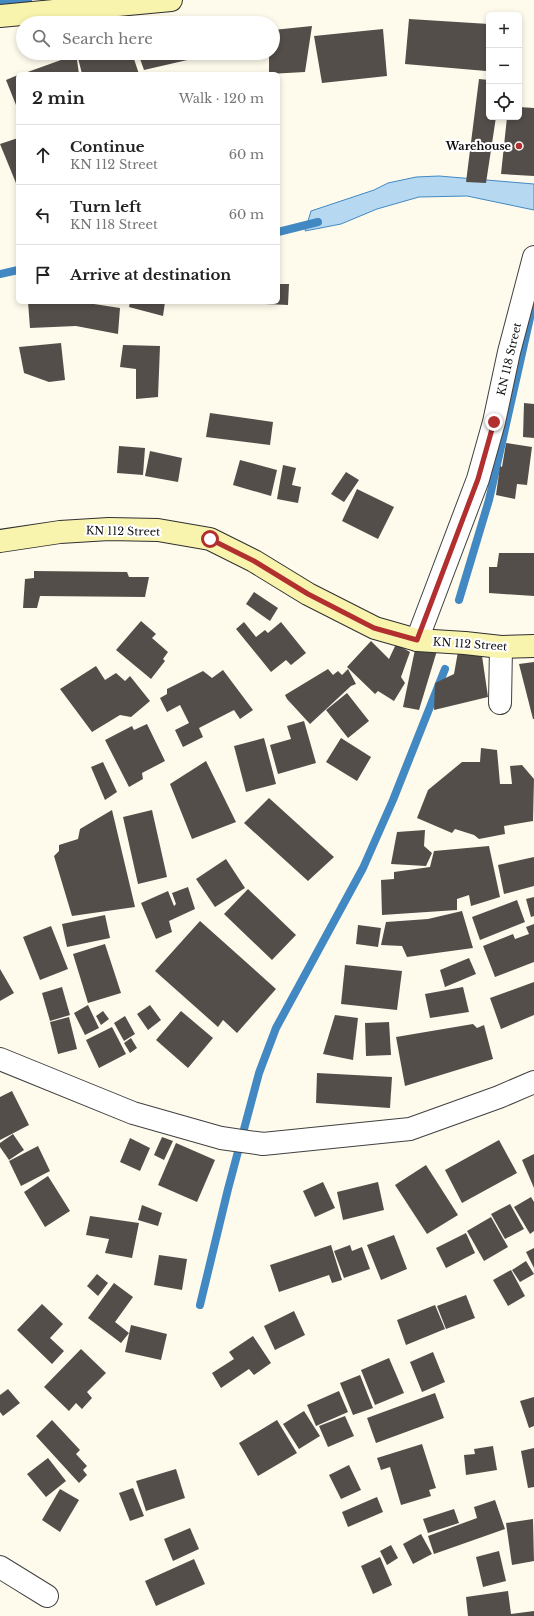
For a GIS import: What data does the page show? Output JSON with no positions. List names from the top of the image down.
{
  "streets": {
    "street": ["KN 118 Street", "KN 112 Street"]
  },
  "crossings": [
    ["KN 118 Street", "KN 112 Street"]
  ],
  "places": ["Warehouse"],
  "page": {
    "map_buttons": ["+", "−"],
    "search": "Search here",
    "heading": ["2 min", "Walk · 120 m"],
    "list": [
      ["Continue", "KN 112 Street", "60 m"],
      ["Turn left", "KN 118 Street", "60 m"],
      "Arrive at destination"
    ]
  }
}
